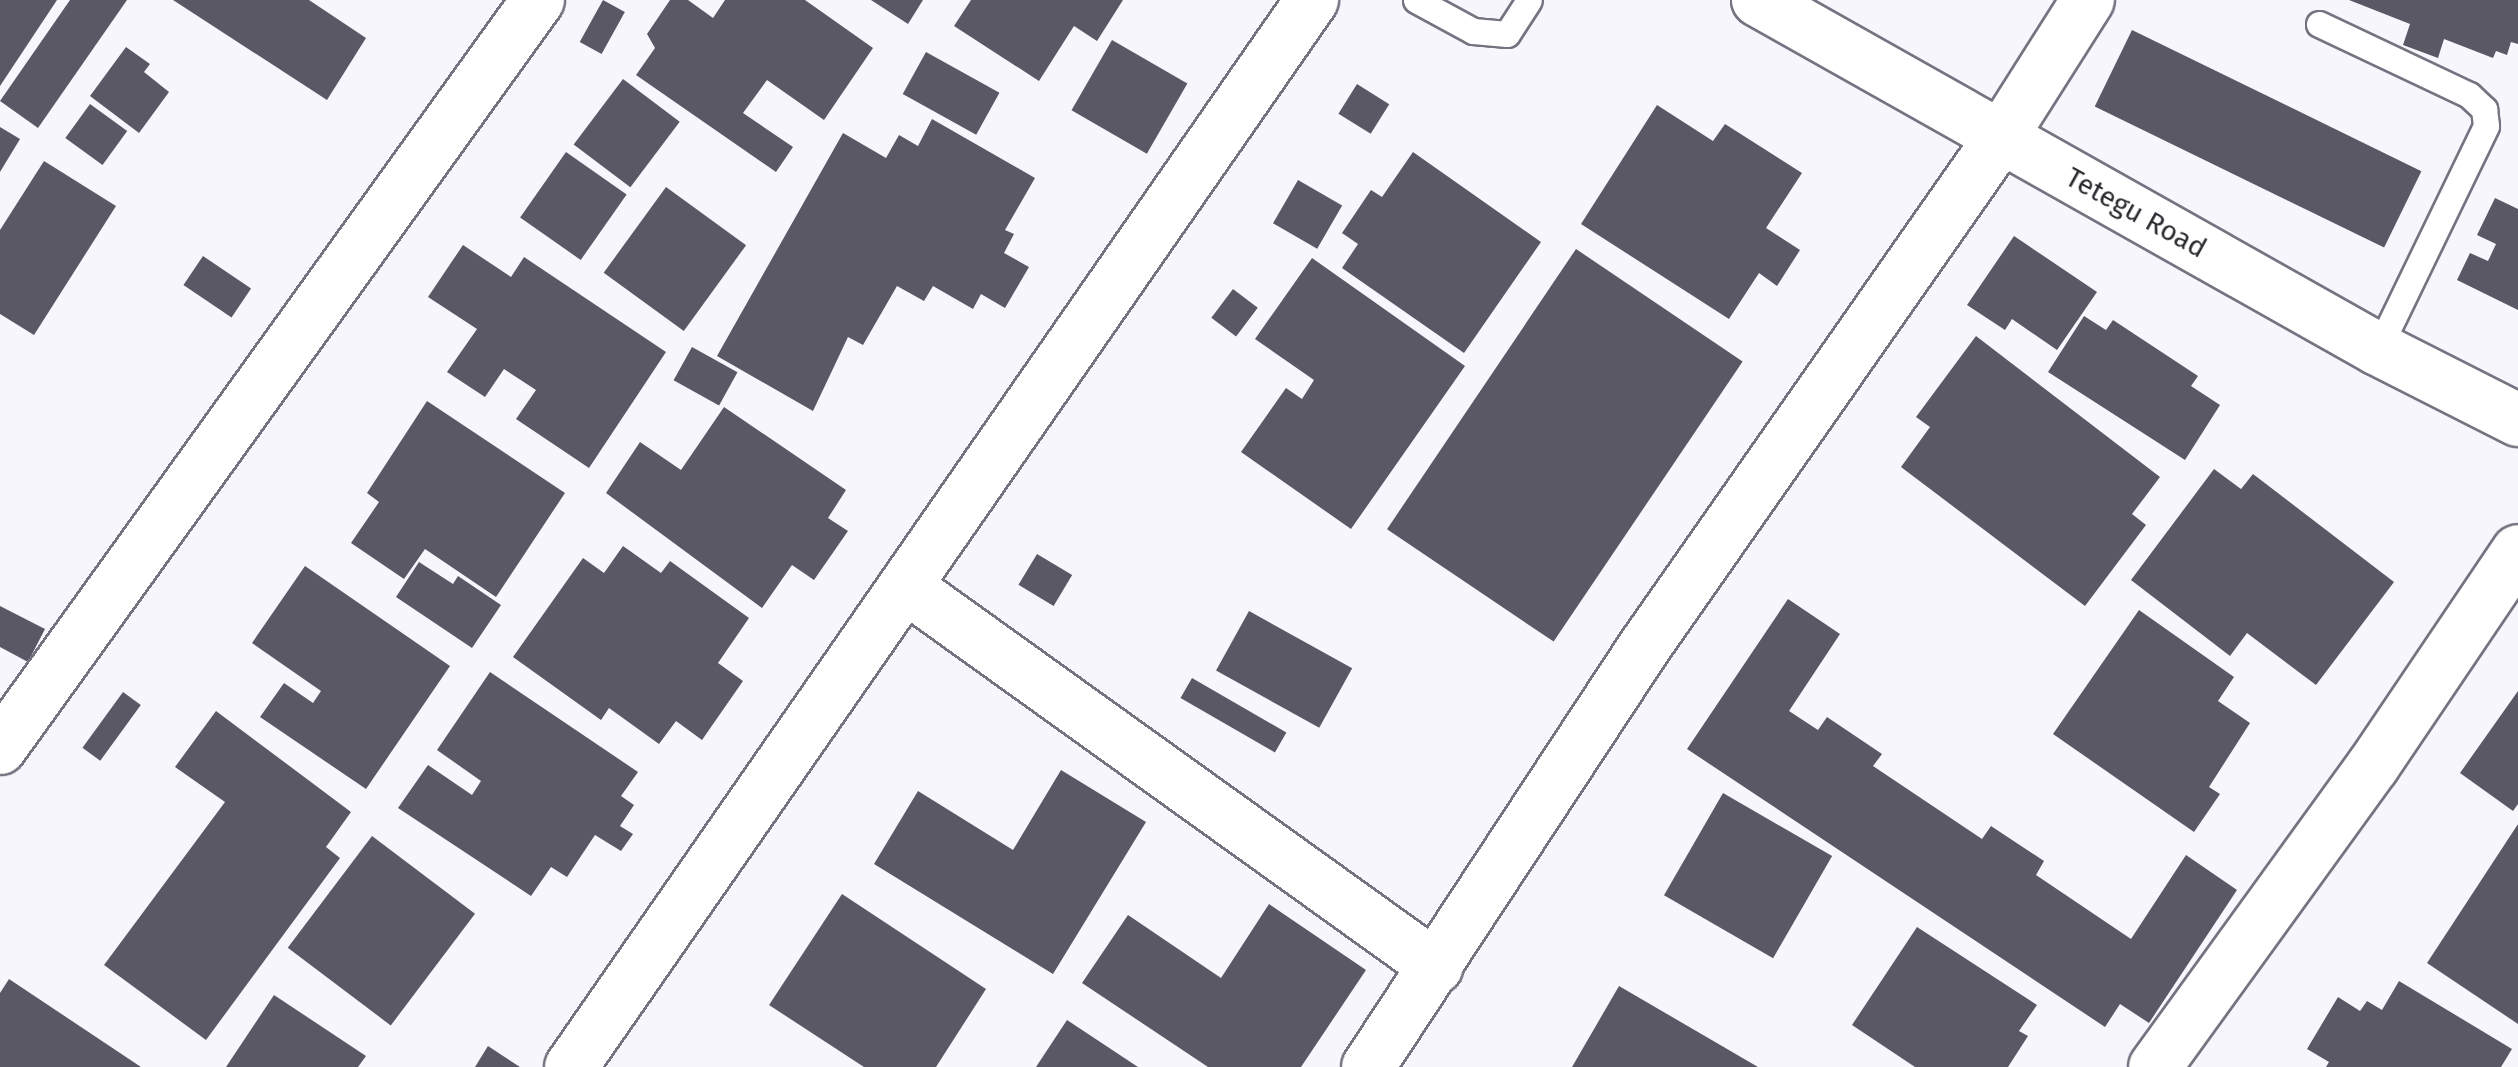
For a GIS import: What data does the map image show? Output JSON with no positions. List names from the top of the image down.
{
  "streets": {
    "street": ["Tetegu Road"]
  }
}
